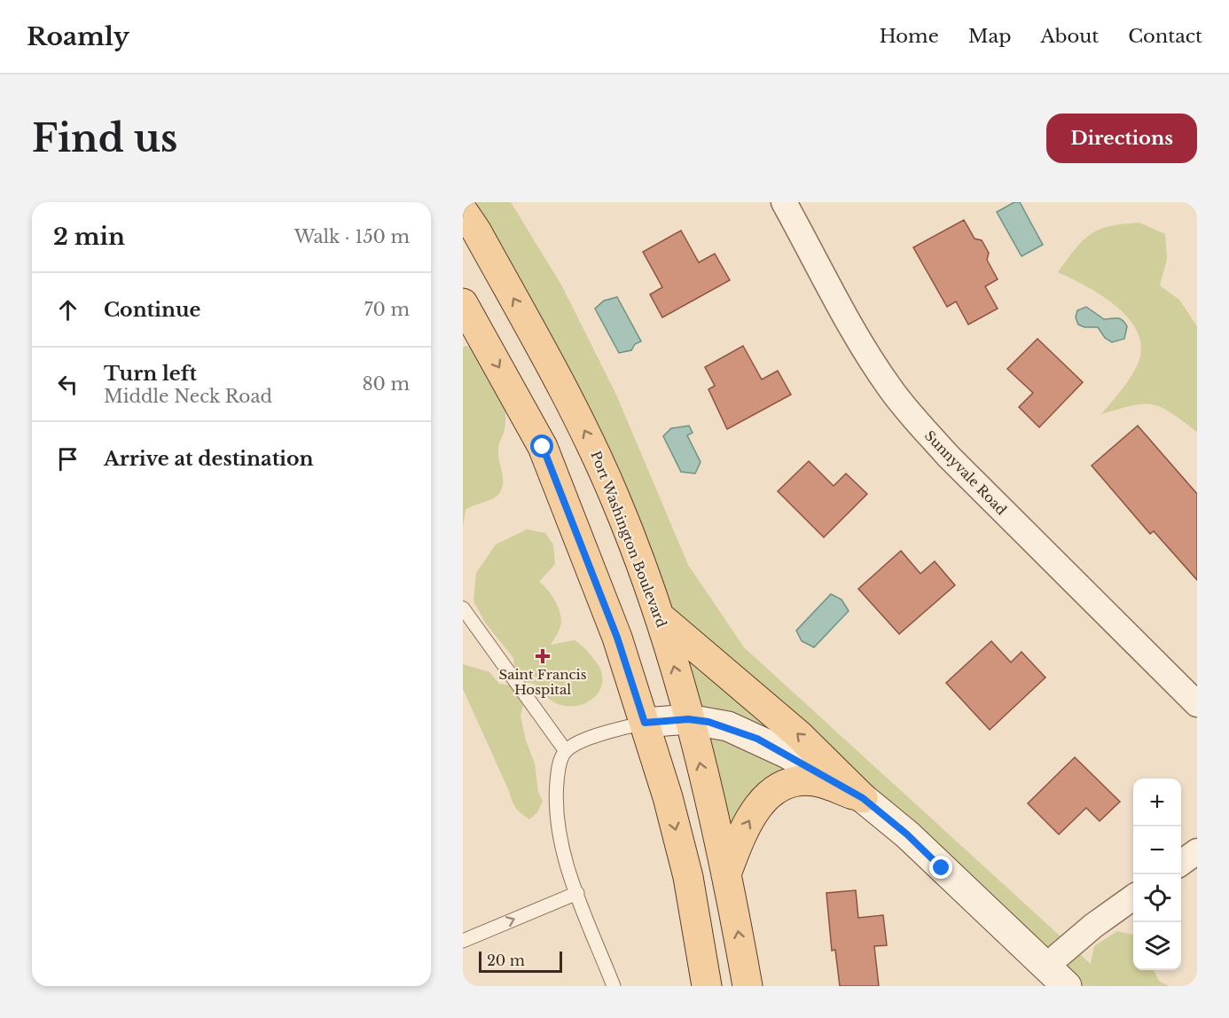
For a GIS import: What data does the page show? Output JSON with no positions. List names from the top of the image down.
{
  "streets": {
    "main road": ["Port Washington Boulevard"],
    "street": ["Sunnyvale Road"]
  },
  "places": {
    "health": ["Saint Francis Hospital"]
  },
  "scale_bar": "20 m",
  "page": {
    "header": "Roamly",
    "nav": [
      "Home",
      "Map",
      "About",
      "Contact"
    ],
    "buttons": "Directions",
    "title": "Find us",
    "heading": ["2 min", "Walk · 150 m"],
    "list": [
      ["Continue", "70 m"],
      ["Turn left", "Middle Neck Road", "80 m"],
      "Arrive at destination"
    ],
    "map_buttons": ["+", "−"],
    "scale": "20 m"
  }
}
